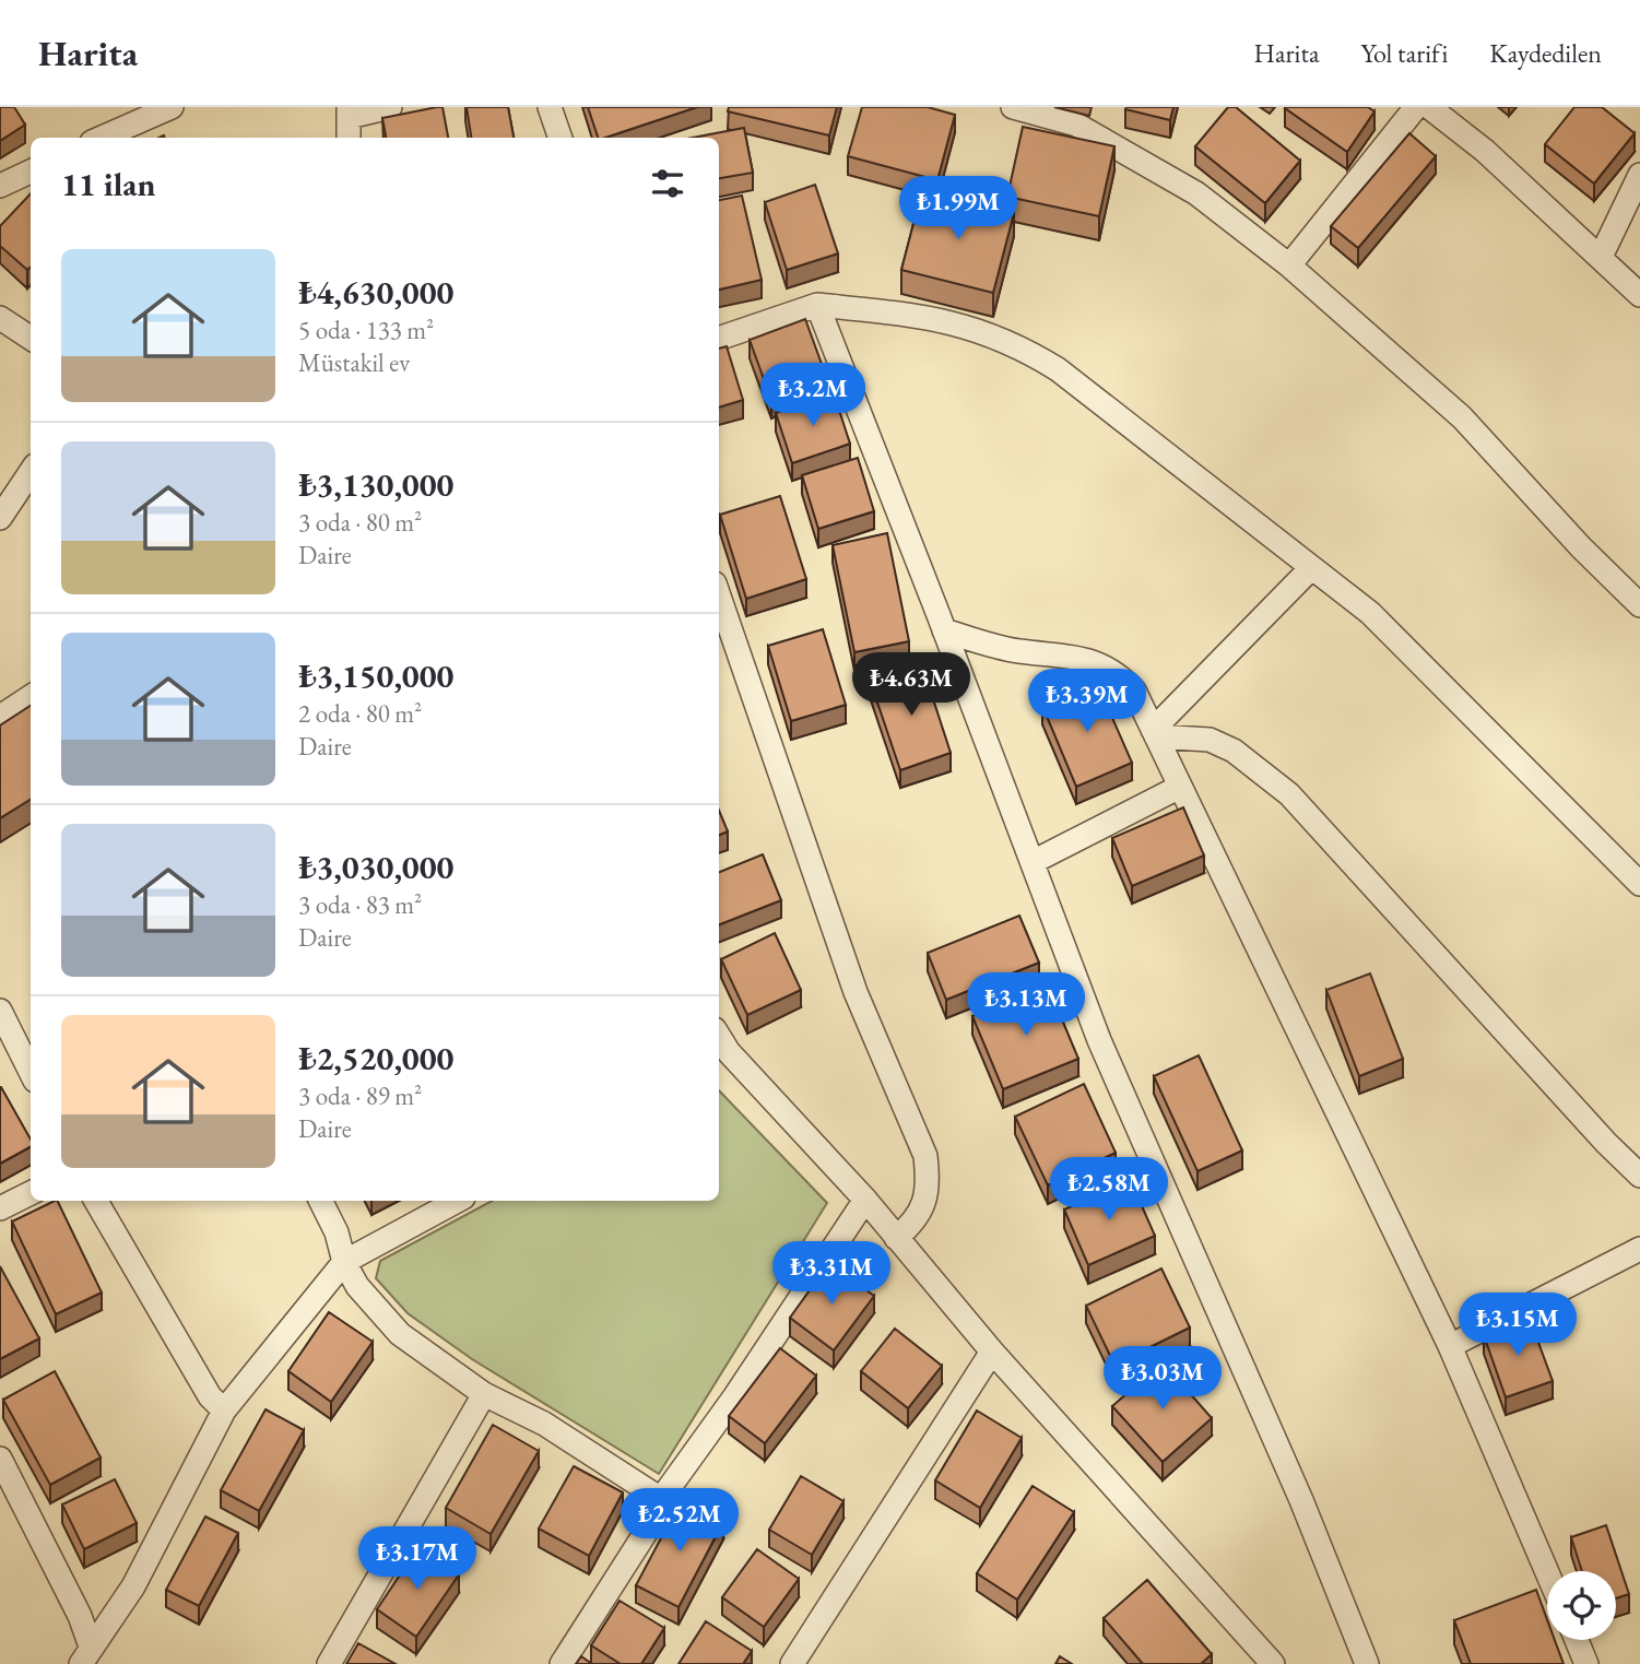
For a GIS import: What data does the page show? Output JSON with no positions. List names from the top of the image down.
{
  "page": {
    "header": "Harita",
    "nav": ["Harita", "Yol tarifi", "Kaydedilen"],
    "heading": "11 ilan",
    "price": [
      "₺1.99M",
      "₺3.2M",
      "₺4.63M",
      "₺3.39M",
      "₺3.13M",
      "₺2.58M",
      "₺3.31M",
      "₺3.15M",
      "₺3.03M",
      "₺2.52M",
      "₺3.17M"
    ],
    "list": [
      {
        "name": "₺4,630,000",
        "note": "5 oda · 133 m² · Müstakil ev"
      },
      {
        "name": "₺3,130,000",
        "note": "3 oda · 80 m² · Daire"
      },
      {
        "name": "₺3,150,000",
        "note": "2 oda · 80 m² · Daire"
      },
      {
        "name": "₺3,030,000",
        "note": "3 oda · 83 m² · Daire"
      },
      {
        "name": "₺2,520,000",
        "note": "3 oda · 89 m² · Daire"
      }
    ]
  }
}
